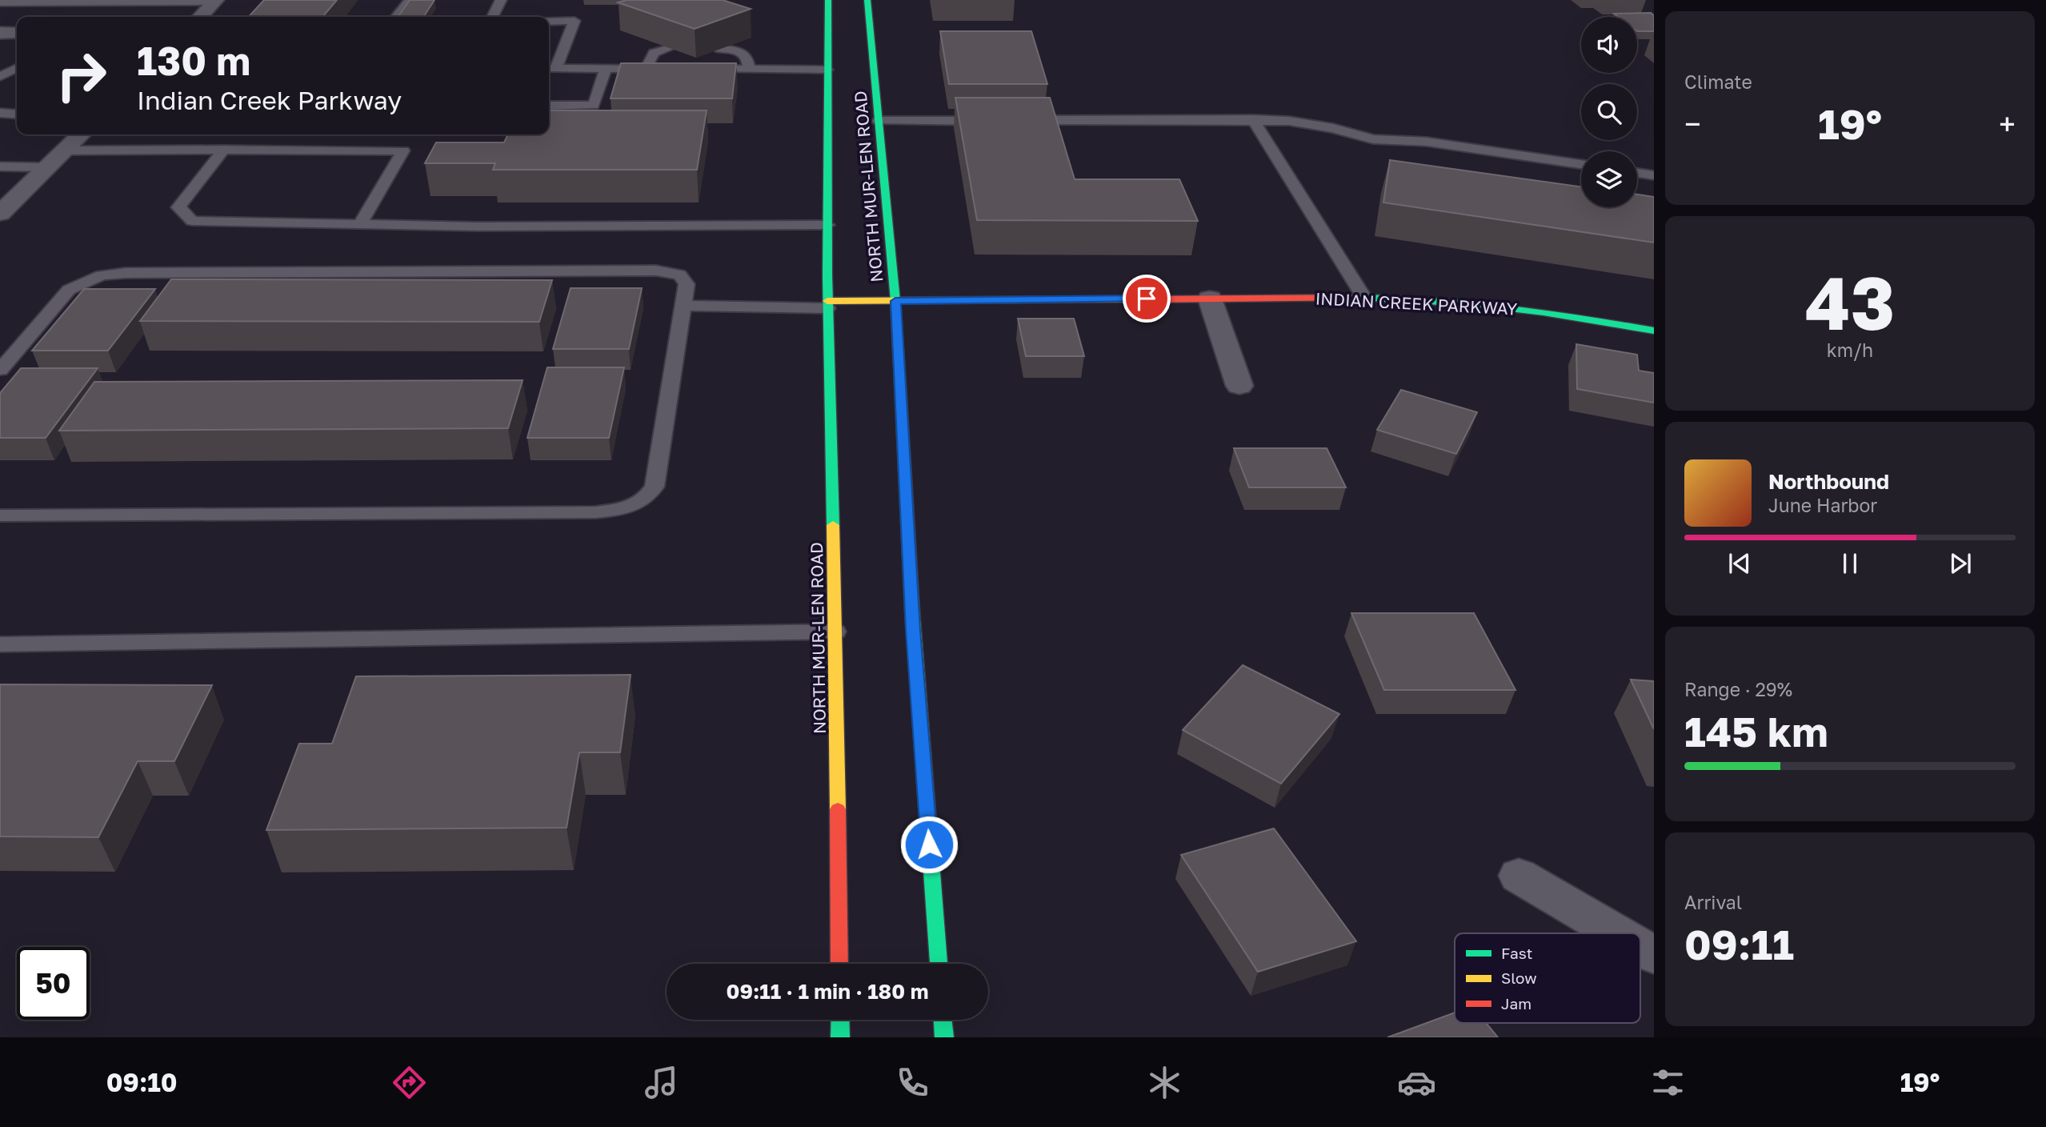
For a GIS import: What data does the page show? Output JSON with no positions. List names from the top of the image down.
{
  "streets": {
    "main road": ["NORTH MUR-LEN ROAD", "INDIAN CREEK PARKWAY"]
  },
  "crossings": [
    ["NORTH MUR-LEN ROAD", "INDIAN CREEK PARKWAY"]
  ],
  "legend": ["Fast", "Slow", "Jam"],
  "page": {
    "tile": [
      "Climate",
      ["43", "km/h"],
      ["Range · 29%", "145 km"],
      ["Arrival", "09:11"]
    ],
    "turn": ["130 m", "Indian Creek Parkway"],
    "heat": ["−", "19°", "+"],
    "song": ["Northbound", "June Harbor"],
    "limit": "50",
    "trip": "09:11 · 1 min · 180 m",
    "tabs": ["09:10", "19°"]
  }
}
